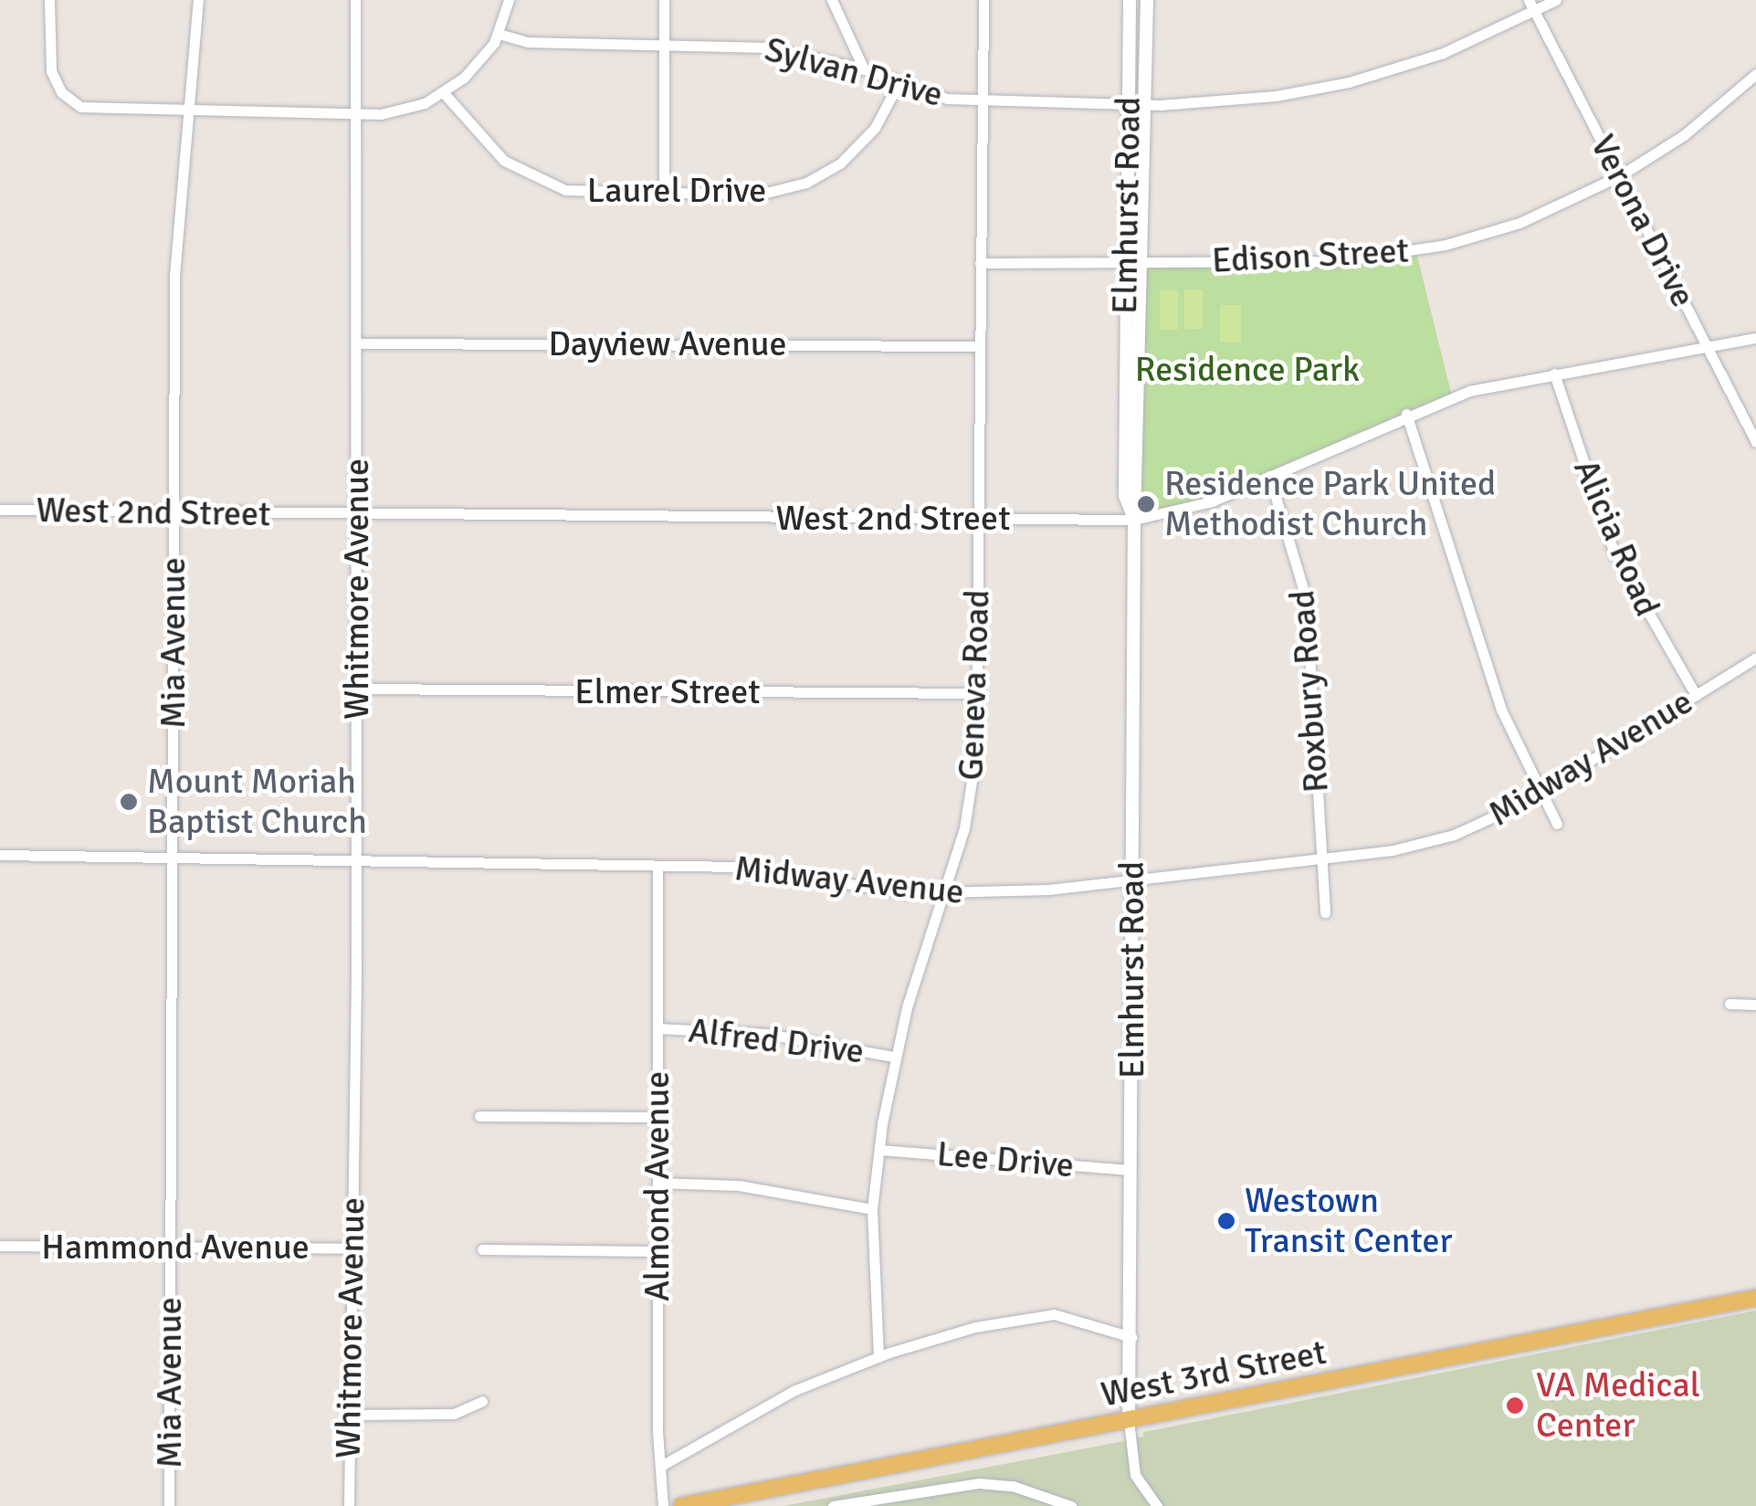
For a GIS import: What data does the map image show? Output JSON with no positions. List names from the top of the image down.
{
  "streets": {
    "main road": ["West 3rd Street"],
    "street": [
      "Sylvan Drive",
      "Laurel Drive",
      "Elmhurst Road",
      "Verona Drive",
      "Edison Street",
      "Dayview Avenue",
      "West 2nd Street",
      "Alicia Road",
      "Whitmore Avenue",
      "Mia Avenue",
      "Geneva Road",
      "Roxbury Road",
      "Elmer Street",
      "Midway Avenue",
      "Alfred Drive",
      "Lee Drive",
      "Almond Avenue",
      "Hammond Avenue"
    ]
  },
  "crossings": [
    ["Sylvan Drive", "Laurel Drive"],
    ["Sylvan Drive", "Elmhurst Road"],
    ["Sylvan Drive", "Verona Drive"],
    ["Sylvan Drive", "Geneva Road"],
    ["Elmhurst Road", "Edison Street"],
    ["Elmhurst Road", "West 2nd Street"],
    ["Elmhurst Road", "Midway Avenue"],
    ["Elmhurst Road", "Lee Drive"],
    ["Elmhurst Road", "West 3rd Street"],
    ["Verona Drive", "Edison Street"],
    ["Verona Drive", "West 2nd Street"],
    ["Edison Street", "Geneva Road"],
    ["Dayview Avenue", "Whitmore Avenue"],
    ["Dayview Avenue", "Geneva Road"],
    ["West 2nd Street", "Alicia Road"],
    ["West 2nd Street", "Whitmore Avenue"],
    ["West 2nd Street", "Mia Avenue"],
    ["West 2nd Street", "Geneva Road"],
    ["West 2nd Street", "Roxbury Road"],
    ["Alicia Road", "Midway Avenue"],
    ["Whitmore Avenue", "Elmer Street"],
    ["Whitmore Avenue", "Midway Avenue"],
    ["Whitmore Avenue", "Hammond Avenue"],
    ["Mia Avenue", "Midway Avenue"],
    ["Mia Avenue", "Hammond Avenue"],
    ["Geneva Road", "Elmer Street"],
    ["Geneva Road", "Midway Avenue"],
    ["Geneva Road", "Alfred Drive"],
    ["Geneva Road", "Lee Drive"],
    ["Roxbury Road", "Midway Avenue"],
    ["Midway Avenue", "Almond Avenue"],
    ["Alfred Drive", "Almond Avenue"]
  ],
  "parks": ["Residence Park"],
  "places": [
    "Residence Park United Methodist Church",
    "Mount Moriah Baptist Church",
    "Westown Transit Center",
    "VA Medical Center"
  ]
}
